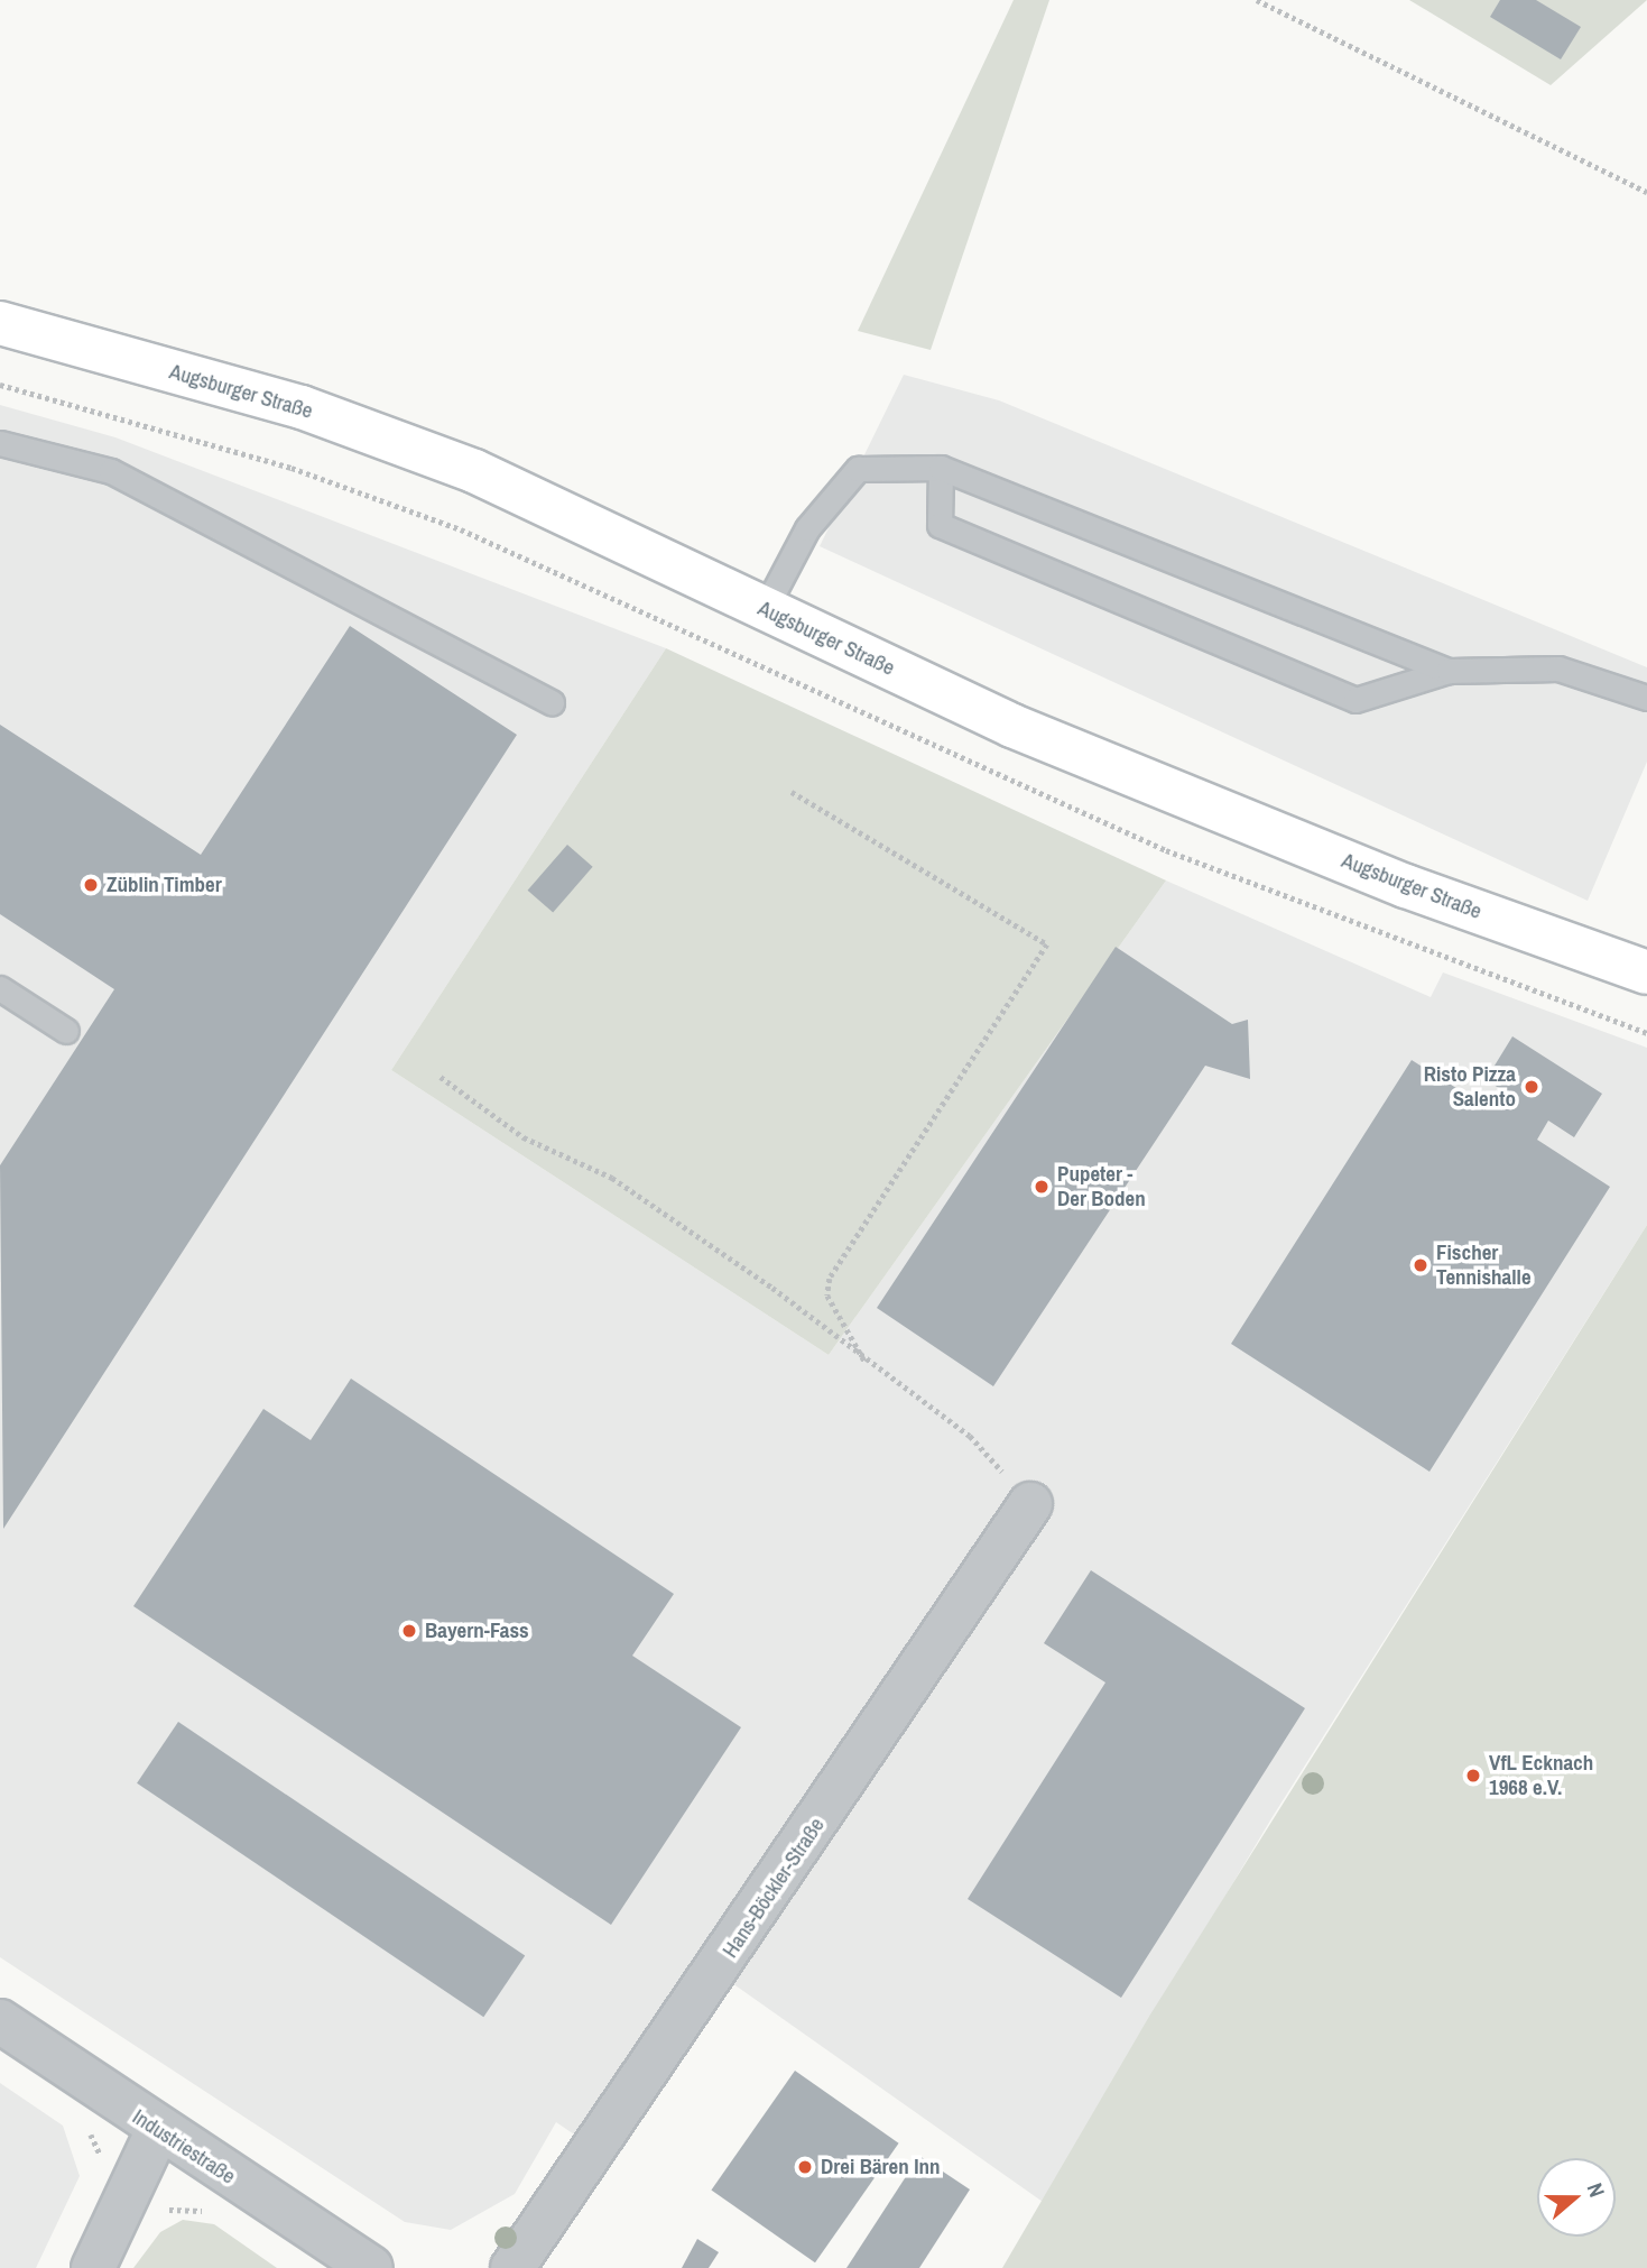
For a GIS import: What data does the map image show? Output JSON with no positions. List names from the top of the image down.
{
  "streets": {
    "main road": ["Augsburger Straße"],
    "street": ["Hans-Böckler-Straße", "Industriestraße"]
  },
  "places": [
    "Züblin Timber",
    "Risto Pizza Salento",
    "Pupeter - Der Boden",
    "Fischer Tennishalle",
    "Bayern-Fass",
    "VfL Ecknach 1968 e.V.",
    "Drei Bären Inn"
  ],
  "north": "right"
}
